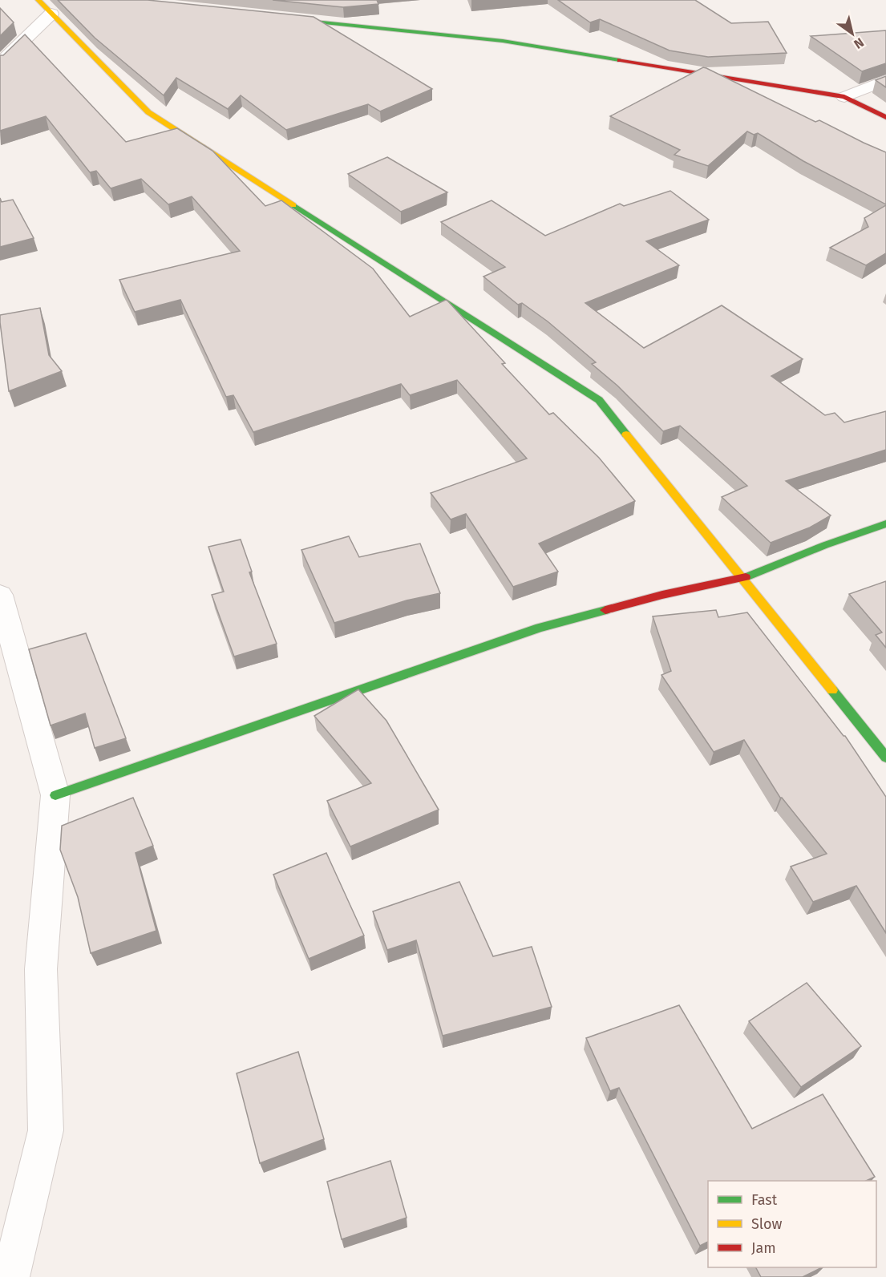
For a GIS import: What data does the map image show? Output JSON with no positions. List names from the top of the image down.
{
  "legend": ["Fast", "Slow", "Jam"],
  "north": "bottom right"
}
